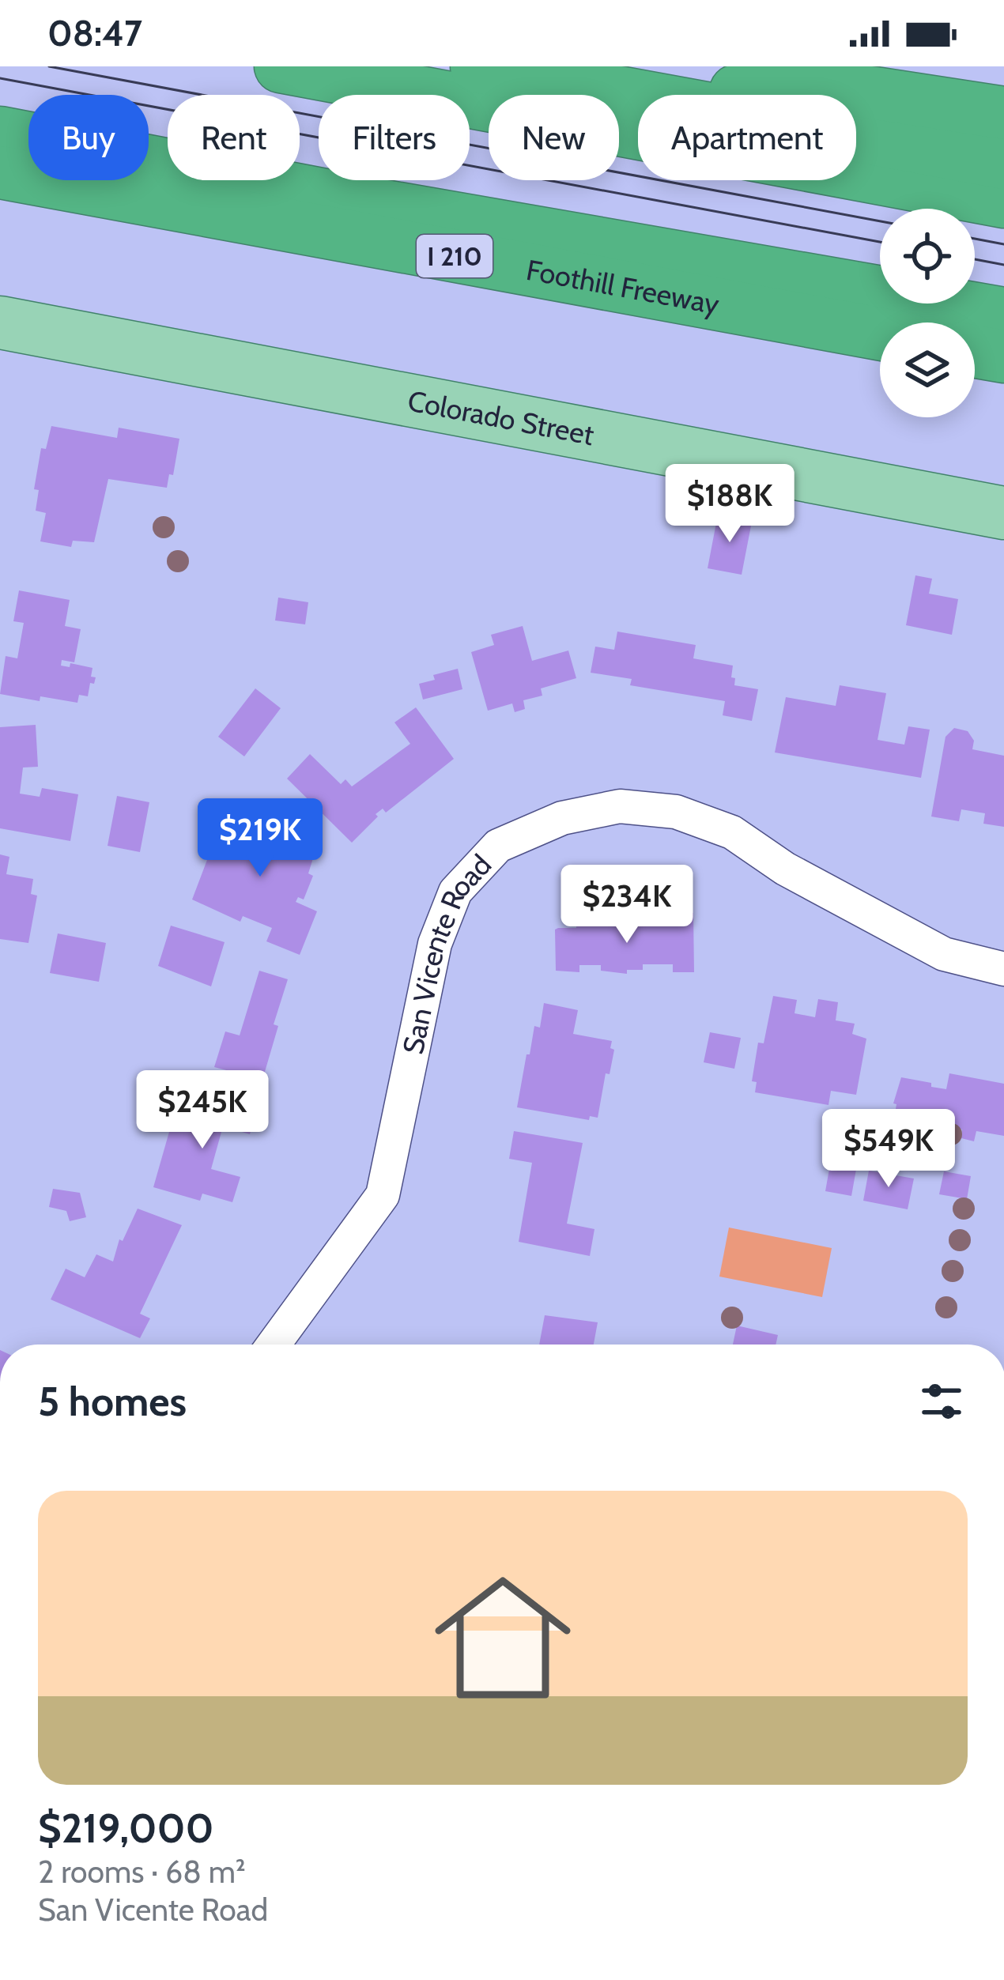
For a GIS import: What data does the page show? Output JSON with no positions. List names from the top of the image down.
{
  "streets": {
    "highway": ["I 210", "Foothill Freeway"],
    "main road": ["Colorado Street"],
    "street": ["San Vicente Road"]
  },
  "page": {
    "status": "08:47",
    "chip": [
      "Buy",
      "Rent",
      "Filters",
      "New",
      "Apartment"
    ],
    "price": [
      "$188K",
      "$219K",
      "$234K",
      "$245K",
      "$549K"
    ],
    "heading": "5 homes",
    "list": [
      {
        "name": "$219,000",
        "note": "2 rooms · 68 m² · San Vicente Road"
      }
    ]
  }
}
